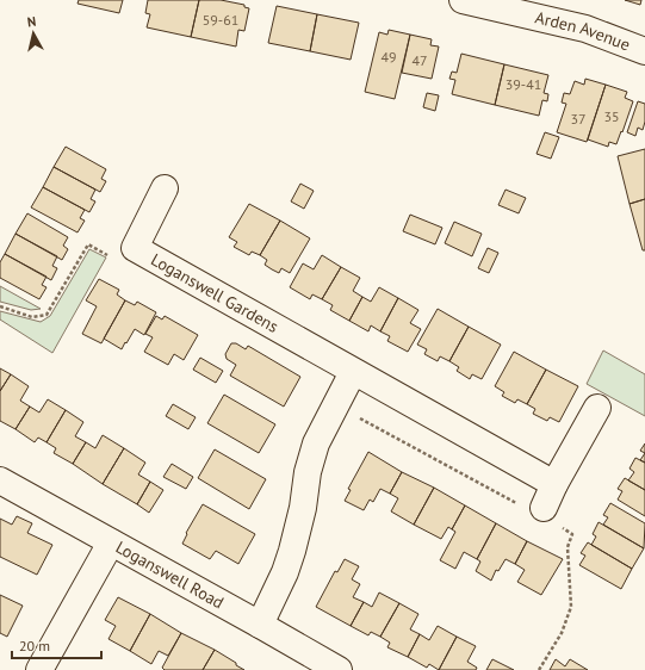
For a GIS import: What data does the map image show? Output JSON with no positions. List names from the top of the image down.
{
  "streets": {
    "street": ["Arden Avenue", "Loganswell Gardens", "Loganswell Road"]
  },
  "house_numbers": [
    "59-61",
    "49",
    "47",
    "39-41",
    "35",
    "37"
  ],
  "scale_bar": "20 m",
  "north": "top"
}
